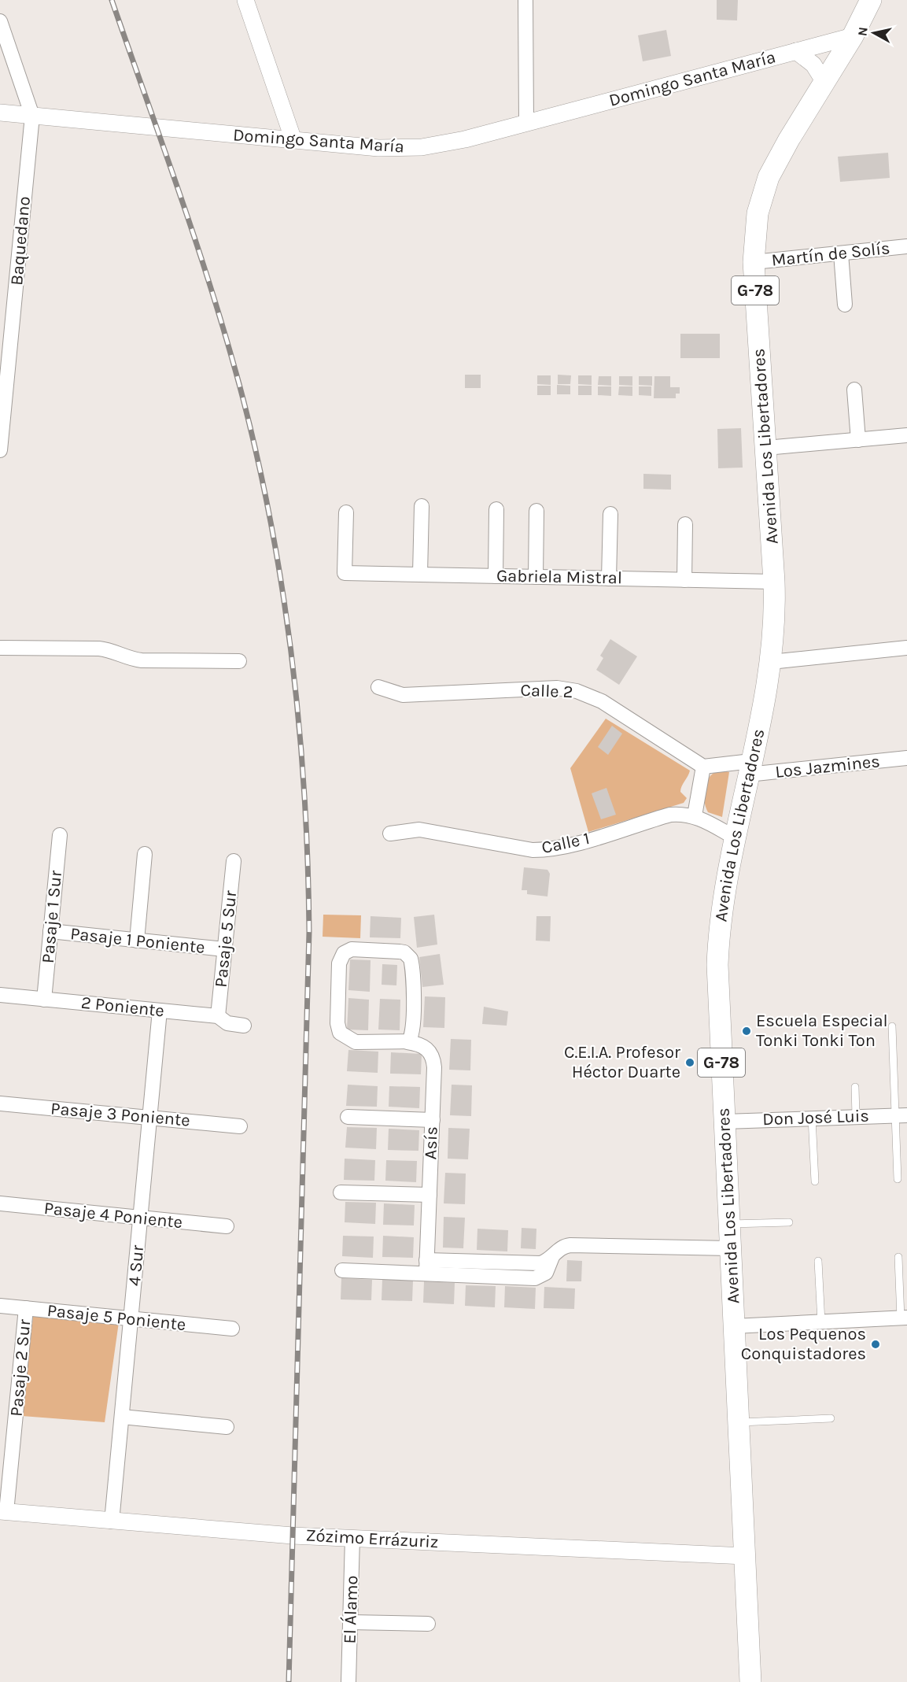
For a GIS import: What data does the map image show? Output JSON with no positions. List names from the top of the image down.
{
  "streets": {
    "main road": ["G-78", "Avenida Los Libertadores"],
    "street": [
      "Domingo Santa María",
      "Baquedano",
      "Martín de Solís",
      "Gabriela Mistral",
      "Calle 2",
      "Los Jazmines",
      "Calle 1",
      "Pasaje 1 Sur",
      "Pasaje 5 Sur",
      "Pasaje 1 Poniente",
      "2 Poniente",
      "Pasaje 3 Poniente",
      "Don José Luis",
      "Asís",
      "Pasaje 4 Poniente",
      "4 Sur",
      "Pasaje 5 Poniente",
      "Pasaje 2 Sur",
      "Zózimo Errázuriz",
      "El Álamo"
    ]
  },
  "crossings": [
    ["Domingo Santa María", "Baquedano"],
    ["Domingo Santa María", "Avenida Los Libertadores"],
    ["Martín de Solís", "Avenida Los Libertadores"],
    ["Avenida Los Libertadores", "Gabriela Mistral"],
    ["Avenida Los Libertadores", "Los Jazmines"],
    ["Avenida Los Libertadores", "Calle 1"],
    ["Avenida Los Libertadores", "Don José Luis"],
    ["Avenida Los Libertadores", "Zózimo Errázuriz"],
    ["Pasaje 1 Sur", "Pasaje 1 Poniente"],
    ["Pasaje 1 Sur", "2 Poniente"],
    ["Pasaje 5 Sur", "Pasaje 1 Poniente"],
    ["Pasaje 5 Sur", "2 Poniente"],
    ["2 Poniente", "4 Sur"],
    ["Pasaje 3 Poniente", "4 Sur"],
    ["Pasaje 4 Poniente", "4 Sur"],
    ["4 Sur", "Pasaje 5 Poniente"],
    ["4 Sur", "Zózimo Errázuriz"],
    ["Pasaje 5 Poniente", "Pasaje 2 Sur"],
    ["Pasaje 2 Sur", "Zózimo Errázuriz"],
    ["Zózimo Errázuriz", "El Álamo"]
  ],
  "places": ["Escuela Especial Tonki Tonki Ton", "C.E.I.A. Profesor Héctor Duarte", "Los Pequenos Conquistadores"],
  "north": "left"
}
